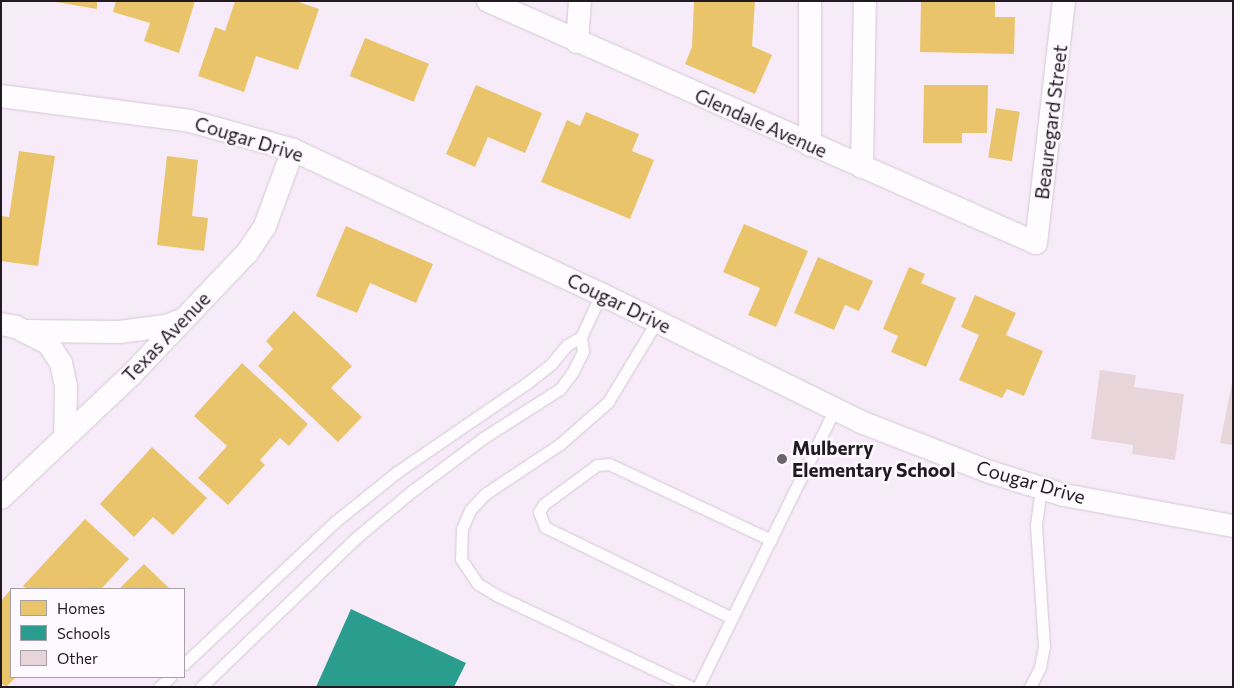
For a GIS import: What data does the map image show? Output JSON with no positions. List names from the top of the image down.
{
  "streets": {
    "street": [
      "Beauregard Street",
      "Glendale Avenue",
      "Cougar Drive",
      "Texas Avenue"
    ]
  },
  "crossings": [
    ["Beauregard Street", "Glendale Avenue"],
    ["Cougar Drive", "Texas Avenue"]
  ],
  "places": ["Mulberry Elementary School"],
  "legend": ["Homes", "Schools", "Other"]
}
